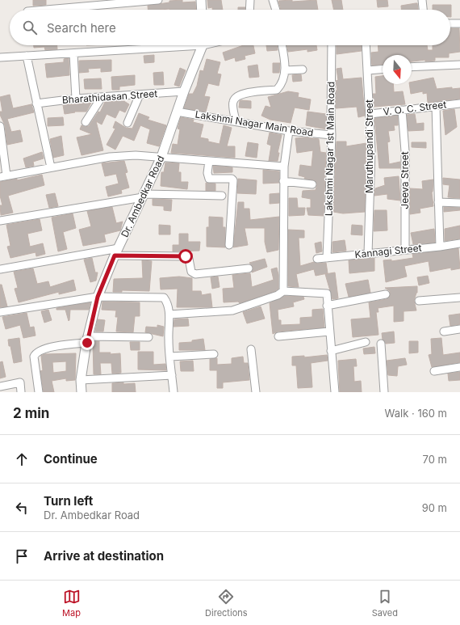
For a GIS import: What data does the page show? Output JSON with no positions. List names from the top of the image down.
{
  "streets": {
    "street": [
      "Bharathidasan Street",
      "V. O. C. Street",
      "Lakshmi Nagar Main Road",
      "Maruthupandi Street",
      "Lakshmi Nagar 1st Main Road",
      "Jeeva Street",
      "Dr. Ambedkar Road",
      "Kannagi Street"
    ]
  },
  "crossings": [
    ["Bharathidasan Street", "Dr. Ambedkar Road"],
    ["V. O. C. Street", "Maruthupandi Street"],
    ["V. O. C. Street", "Jeeva Street"],
    ["Lakshmi Nagar Main Road", "Lakshmi Nagar 1st Main Road"],
    ["Lakshmi Nagar Main Road", "Dr. Ambedkar Road"],
    ["Maruthupandi Street", "Kannagi Street"],
    ["Lakshmi Nagar 1st Main Road", "Kannagi Street"],
    ["Jeeva Street", "Kannagi Street"]
  ],
  "north": "bottom",
  "page": {
    "search": "Search here",
    "heading": ["2 min", "Walk · 160 m"],
    "list": [
      ["Continue", "70 m"],
      ["Turn left", "Dr. Ambedkar Road", "90 m"],
      "Arrive at destination"
    ],
    "nav": ["Map", "Directions", "Saved"]
  }
}
